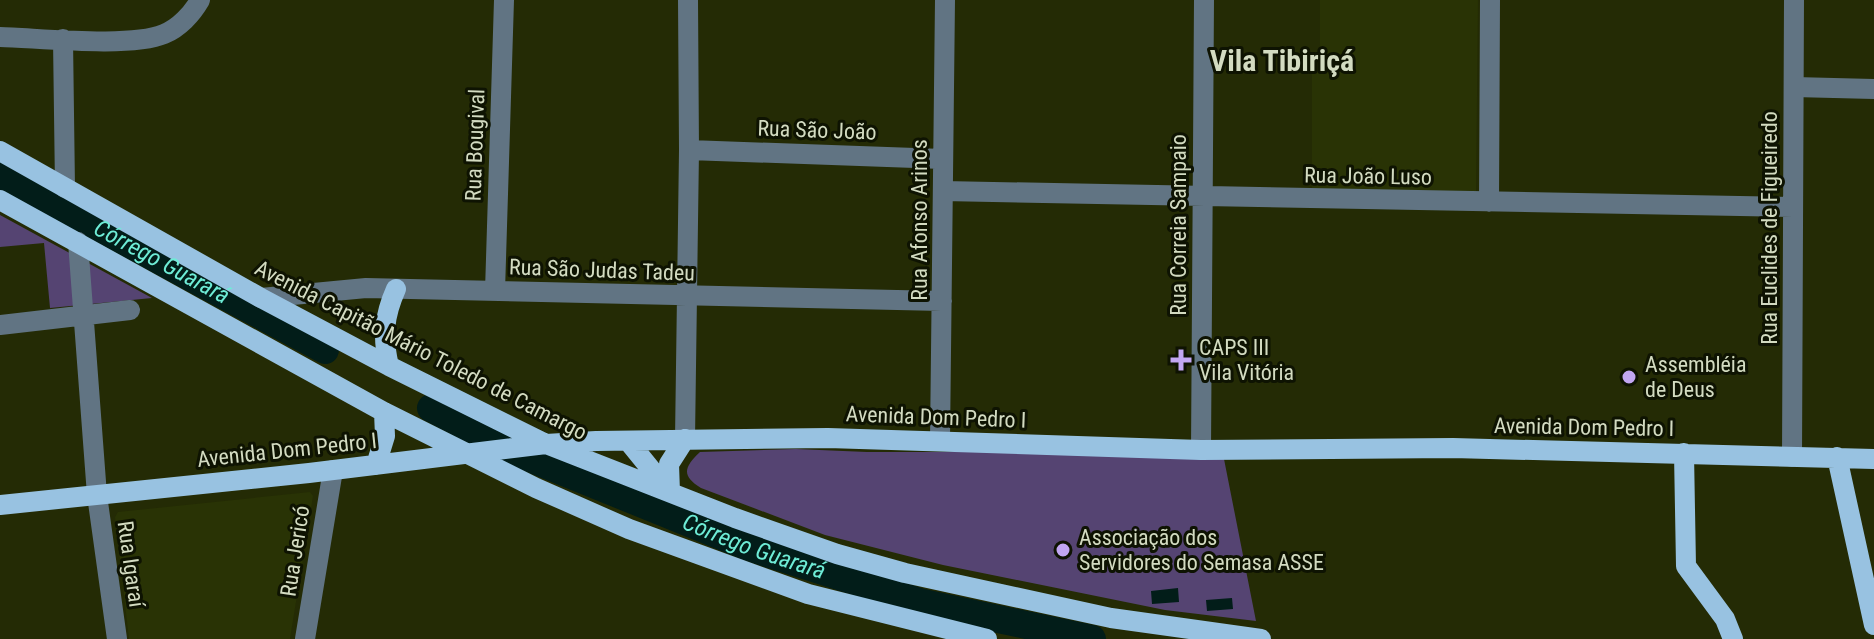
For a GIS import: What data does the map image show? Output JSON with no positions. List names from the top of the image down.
{
  "streets": {
    "main road": ["Avenida Capitão Mário Toledo de Camargo", "Avenida Dom Pedro I"],
    "street": [
      "Rua São João",
      "Rua Bougival",
      "Rua João Luso",
      "Rua Afonso Arinos",
      "Rua Correia Sampaio",
      "Rua Euclides de Figueiredo",
      "Rua São Judas Tadeu",
      "Rua Jericó",
      "Rua Igaraí"
    ]
  },
  "crossings": [
    ["Rua São João", "Rua Afonso Arinos"],
    ["Rua Bougival", "Rua São Judas Tadeu"],
    ["Rua João Luso", "Rua Afonso Arinos"],
    ["Rua João Luso", "Rua Correia Sampaio"],
    ["Rua João Luso", "Rua Euclides de Figueiredo"],
    ["Rua Afonso Arinos", "Rua São Judas Tadeu"],
    ["Rua Afonso Arinos", "Avenida Dom Pedro I"],
    ["Rua Correia Sampaio", "Avenida Dom Pedro I"],
    ["Rua Euclides de Figueiredo", "Avenida Dom Pedro I"],
    ["Rua São Judas Tadeu", "Avenida Capitão Mário Toledo de Camargo"],
    ["Avenida Capitão Mário Toledo de Camargo", "Avenida Dom Pedro I"],
    ["Avenida Dom Pedro I", "Rua Jericó"],
    ["Avenida Dom Pedro I", "Rua Igaraí"]
  ],
  "districts": ["Vila Tibiriçá"],
  "water": ["Córrego Guarará"],
  "places": {
    "health": ["CAPS III Vila Vitória"],
    "other": ["Assembléia de Deus", "Associação dos Servidores do Semasa ASSE"]
  }
}
